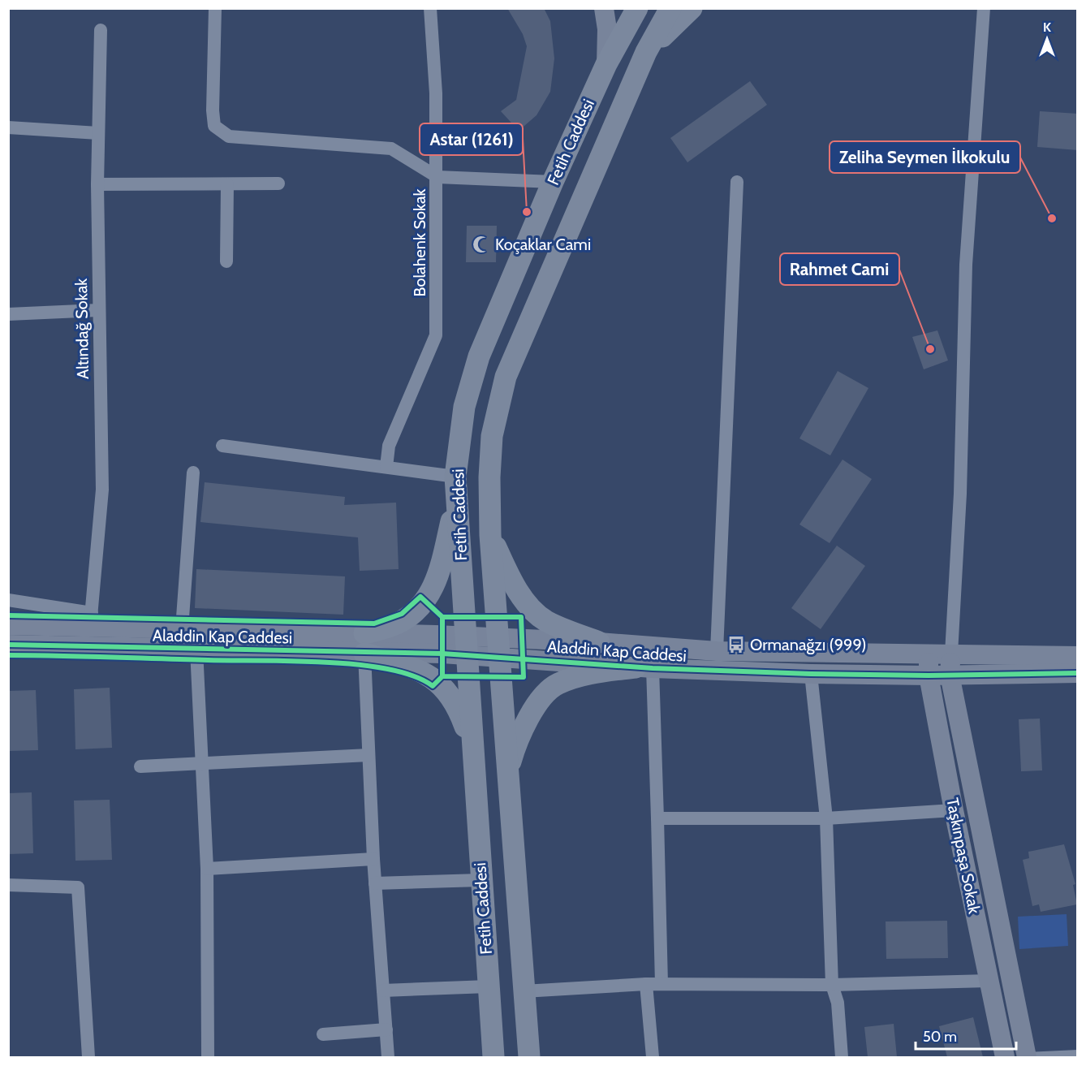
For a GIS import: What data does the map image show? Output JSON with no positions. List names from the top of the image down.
{
  "streets": {
    "main road": ["Fetih Caddesi"],
    "street": [
      "Bolahenk Sokak",
      "Altındağ Sokak",
      "Aladdin Kap Caddesi",
      "Taşkınpaşa Sokak"
    ]
  },
  "crossings": [
    ["Fetih Caddesi", "Aladdin Kap Caddesi"],
    ["Altındağ Sokak", "Aladdin Kap Caddesi"],
    ["Aladdin Kap Caddesi", "Taşkınpaşa Sokak"]
  ],
  "places": {
    "other": ["Astar (1261)", "Zeliha Seymen İlkokulu", "Rahmet Cami"],
    "mosque": ["Koçaklar Cami"],
    "bus stop": ["Ormanağzı (999)"]
  },
  "scale_bar": "50 m",
  "north": "top"
}
